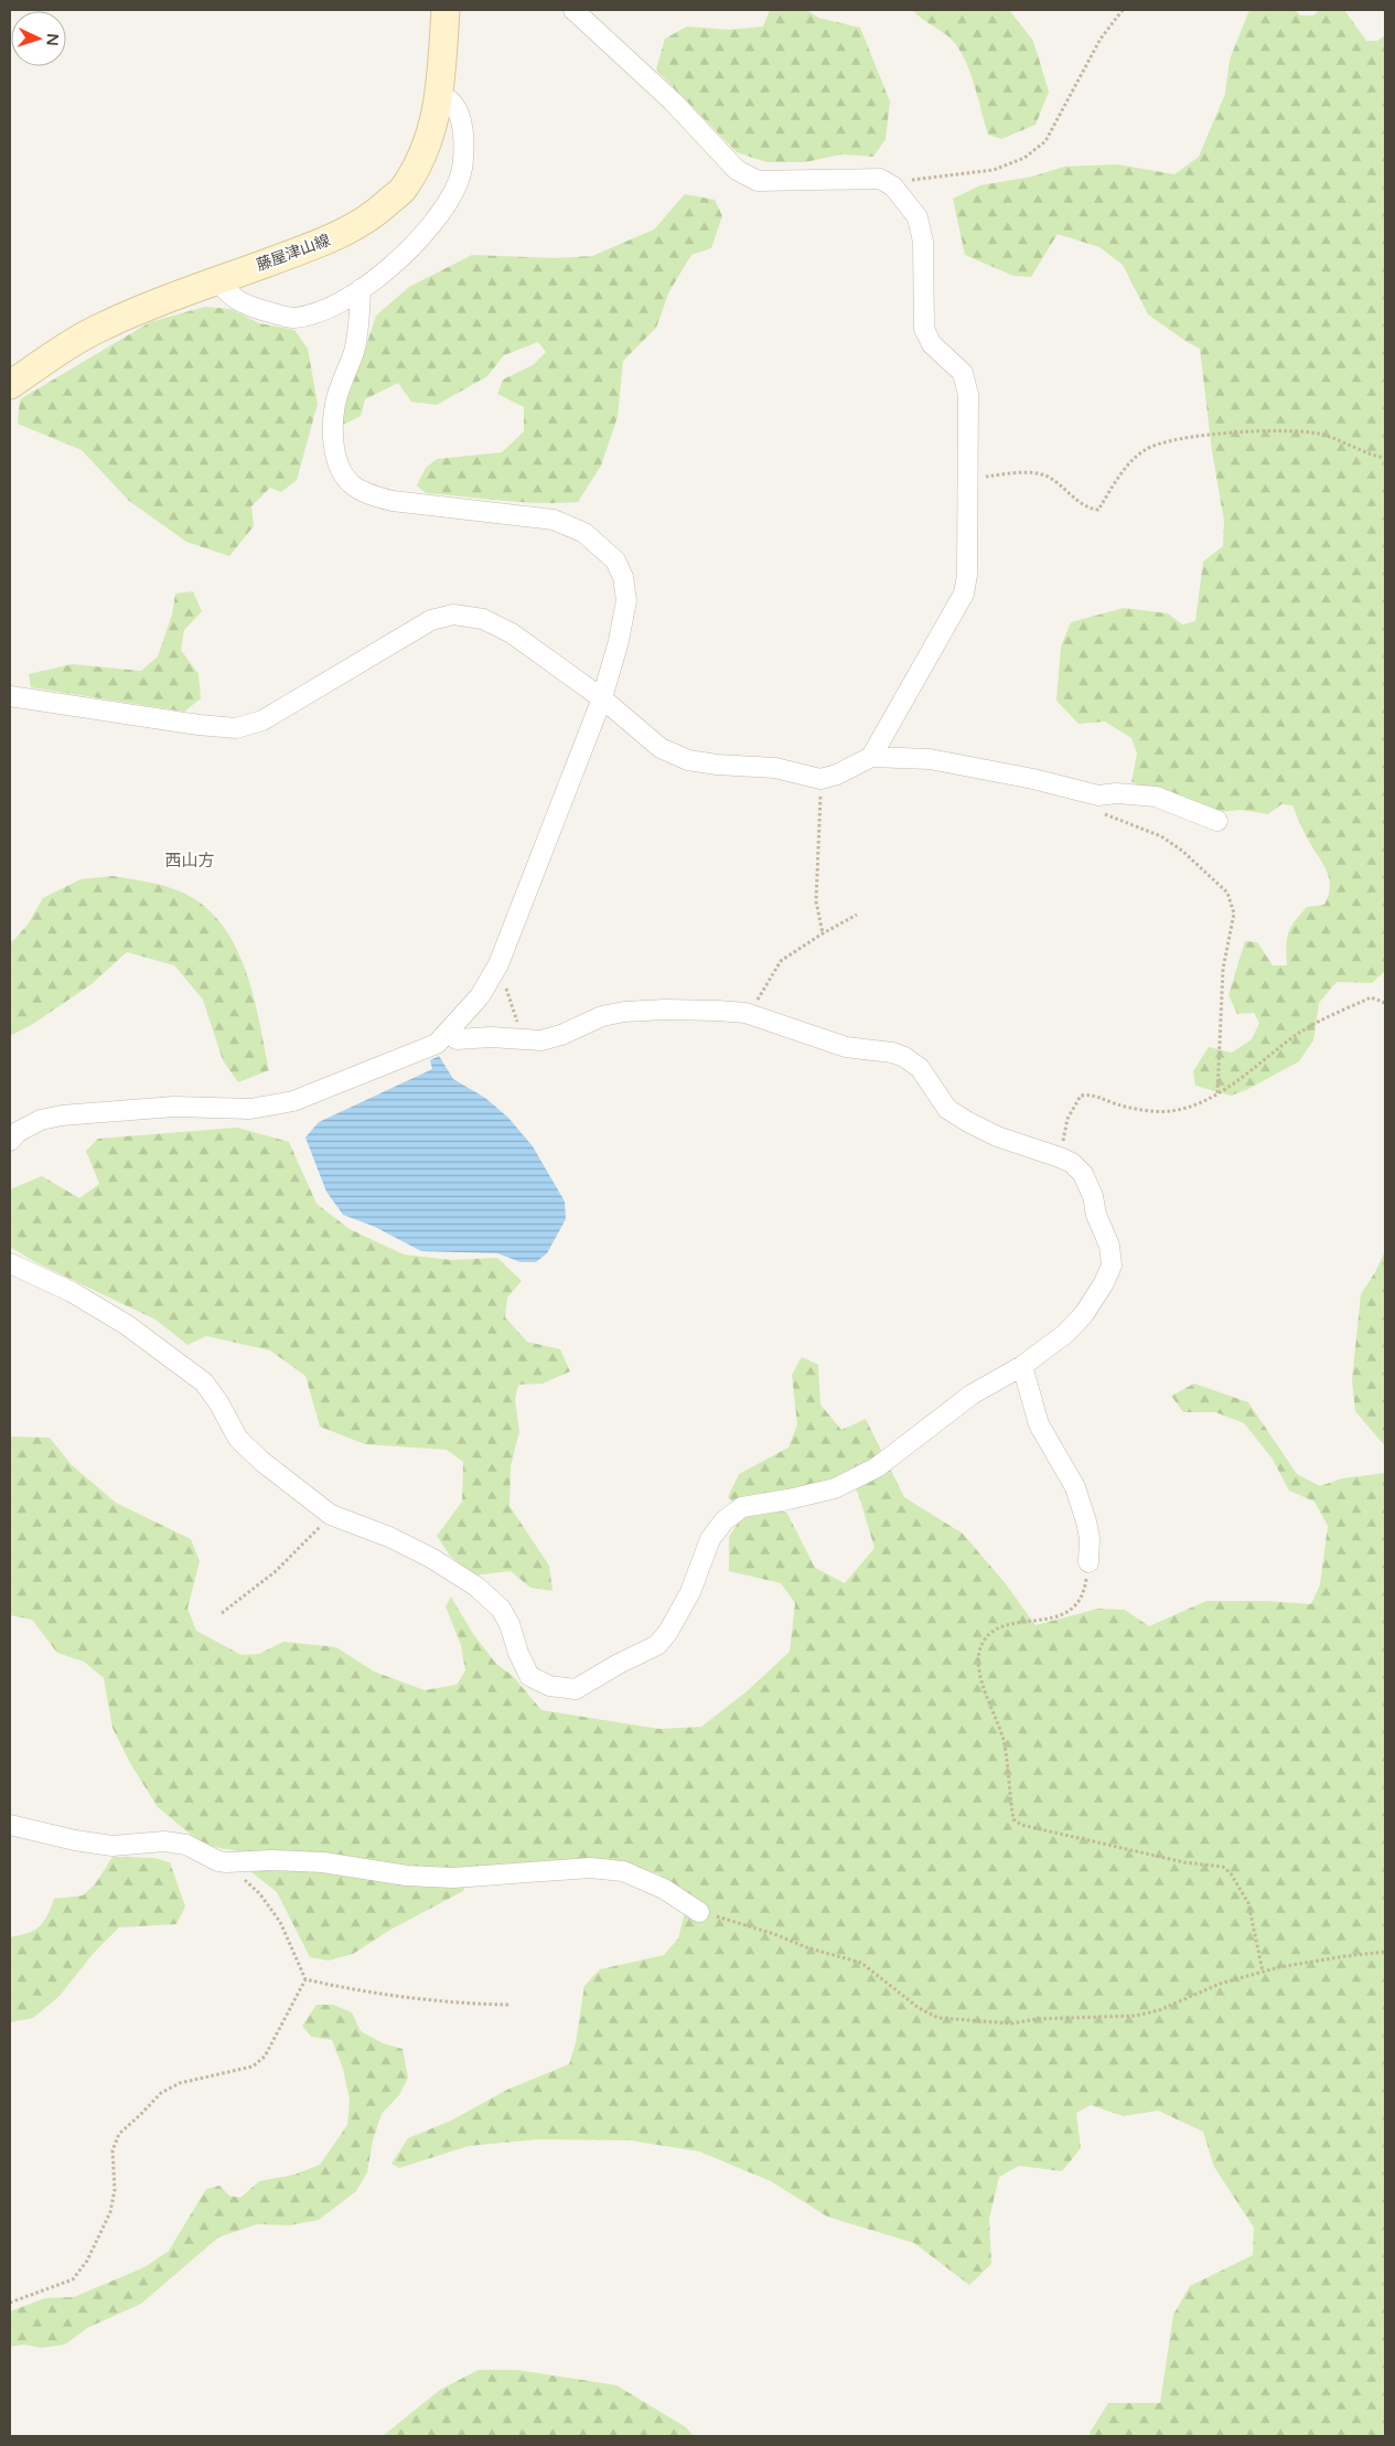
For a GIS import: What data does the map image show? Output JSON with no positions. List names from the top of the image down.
{
  "streets": {
    "main road": ["藤屋津山線"]
  },
  "districts": ["西山方"],
  "north": "right"
}
